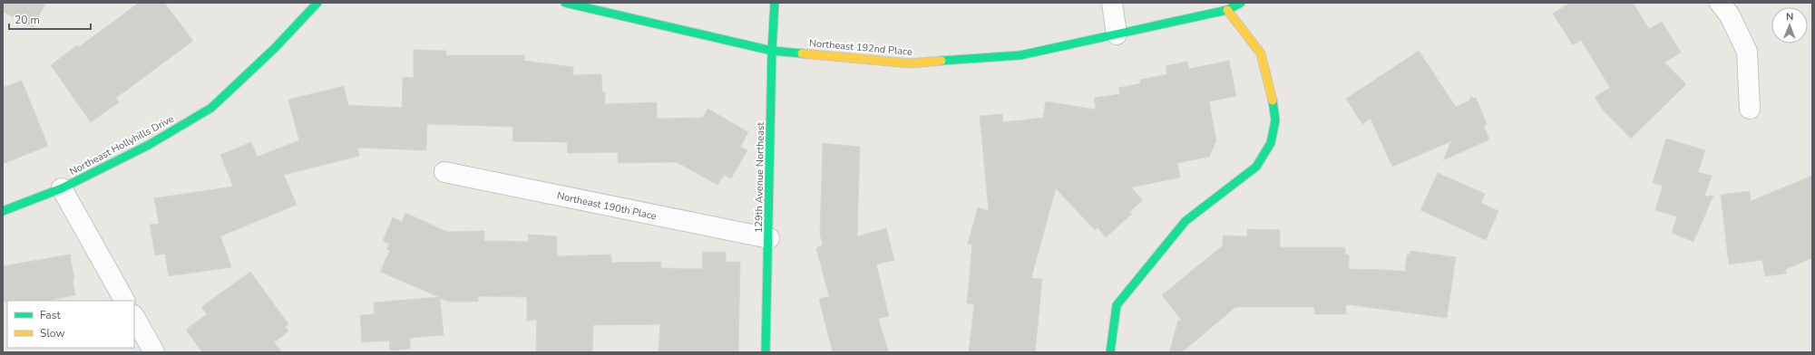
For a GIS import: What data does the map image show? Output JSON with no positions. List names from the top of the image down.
{
  "streets": {
    "main road": ["Northeast 192nd Place", "Northeast Hollyhills Drive", "129th Avenue Northeast"],
    "street": ["Northeast 190th Place"]
  },
  "crossings": [
    ["Northeast 192nd Place", "129th Avenue Northeast"],
    ["129th Avenue Northeast", "Northeast 190th Place"]
  ],
  "legend": ["Fast", "Slow"],
  "scale_bar": "20 m",
  "north": "top"
}
